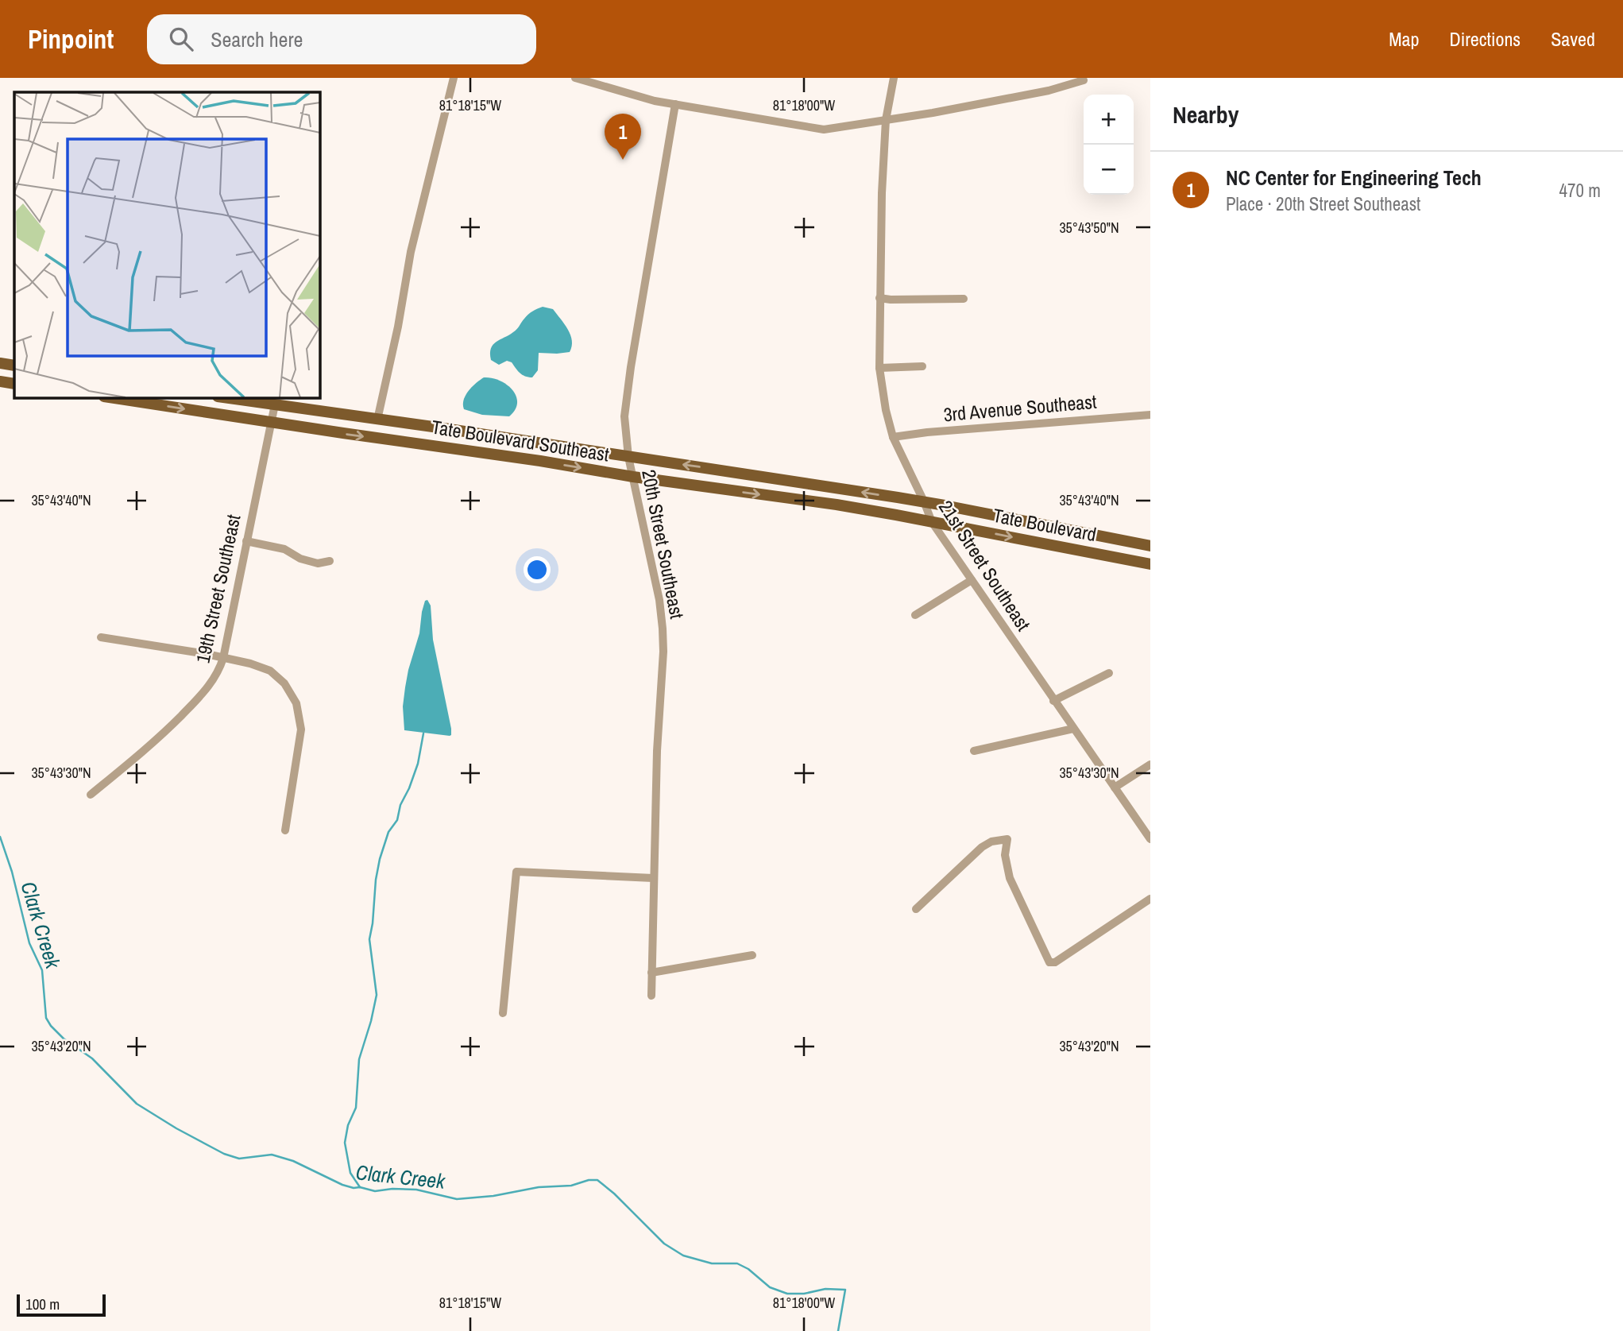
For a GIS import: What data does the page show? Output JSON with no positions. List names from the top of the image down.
{
  "streets": {
    "main road": ["Tate Boulevard Southeast", "Tate Boulevard"],
    "street": [
      "3rd Avenue Southeast",
      "20th Street Southeast",
      "21st Street Southeast",
      "19th Street Southeast"
    ]
  },
  "crossings": [
    ["3rd Avenue Southeast", "21st Street Southeast"],
    ["Tate Boulevard Southeast", "Tate Boulevard"],
    ["Tate Boulevard Southeast", "20th Street Southeast"],
    ["Tate Boulevard Southeast", "21st Street Southeast"],
    ["Tate Boulevard Southeast", "19th Street Southeast"],
    ["Tate Boulevard", "21st Street Southeast"]
  ],
  "water": ["Clark Creek"],
  "scale_bar": "100 m",
  "page": {
    "header": "Pinpoint",
    "search": "Search here",
    "nav": ["Map", "Directions", "Saved"],
    "heading": "Nearby",
    "map_buttons": ["+", "−"],
    "pins": "1",
    "list": [
      {
        "mark": "1",
        "name": "NC Center for Engineering Tech",
        "note": "Place · 20th Street Southeast",
        "value": "470 m"
      }
    ],
    "scale": "100 m"
  },
  "coordinates": [
    "81°18'15\"W",
    "81°18'00\"W",
    "35°43'50\"N",
    "35°43'40\"N",
    "35°43'30\"N",
    "35°43'20\"N"
  ]
}
